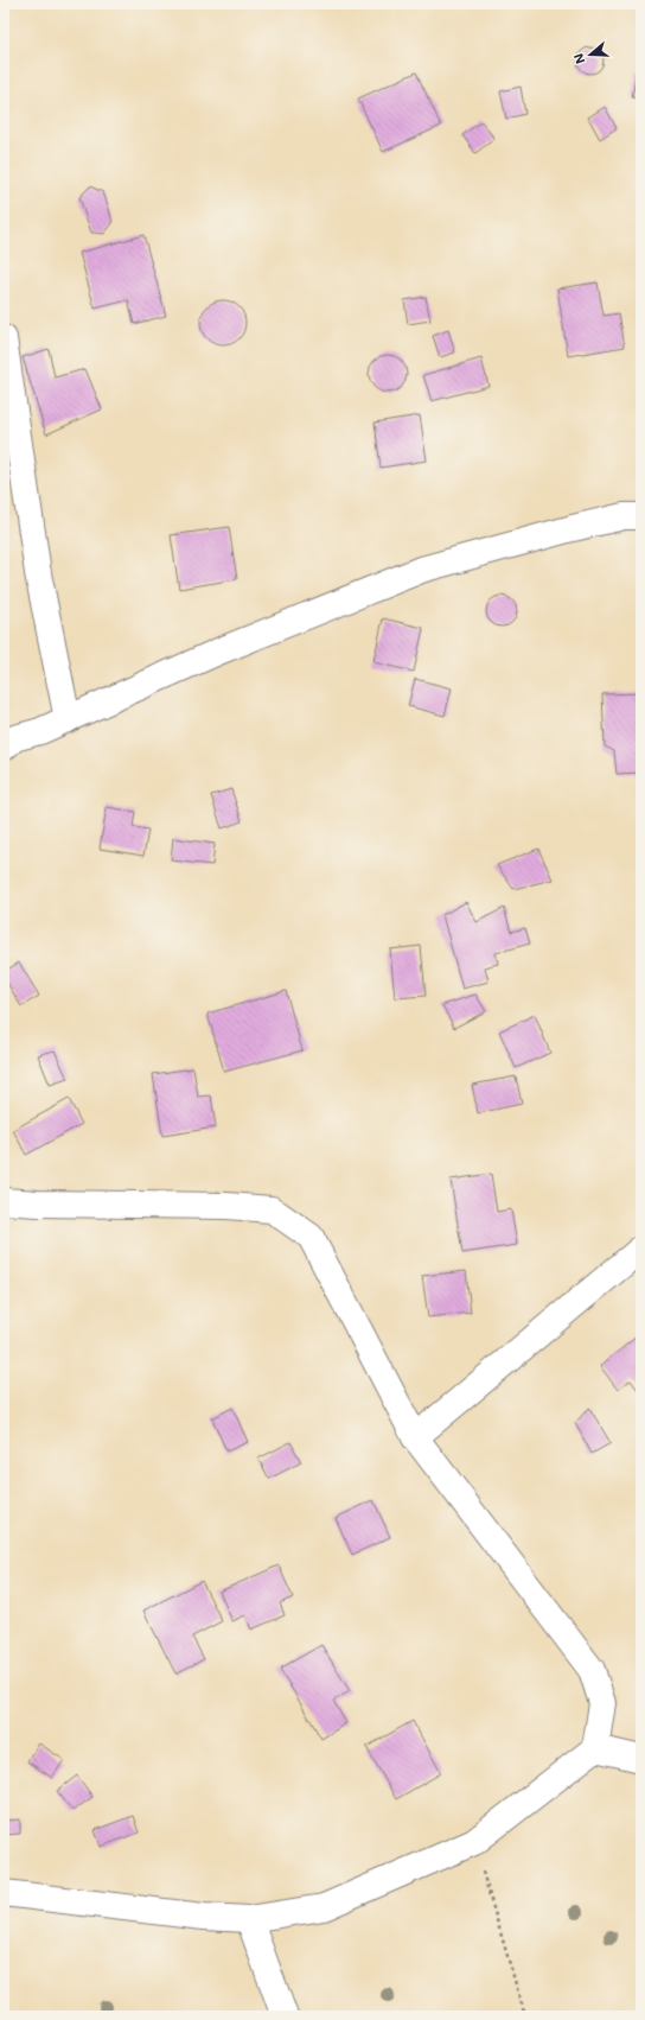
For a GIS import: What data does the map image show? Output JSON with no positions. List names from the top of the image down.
{
  "north": "left"
}
